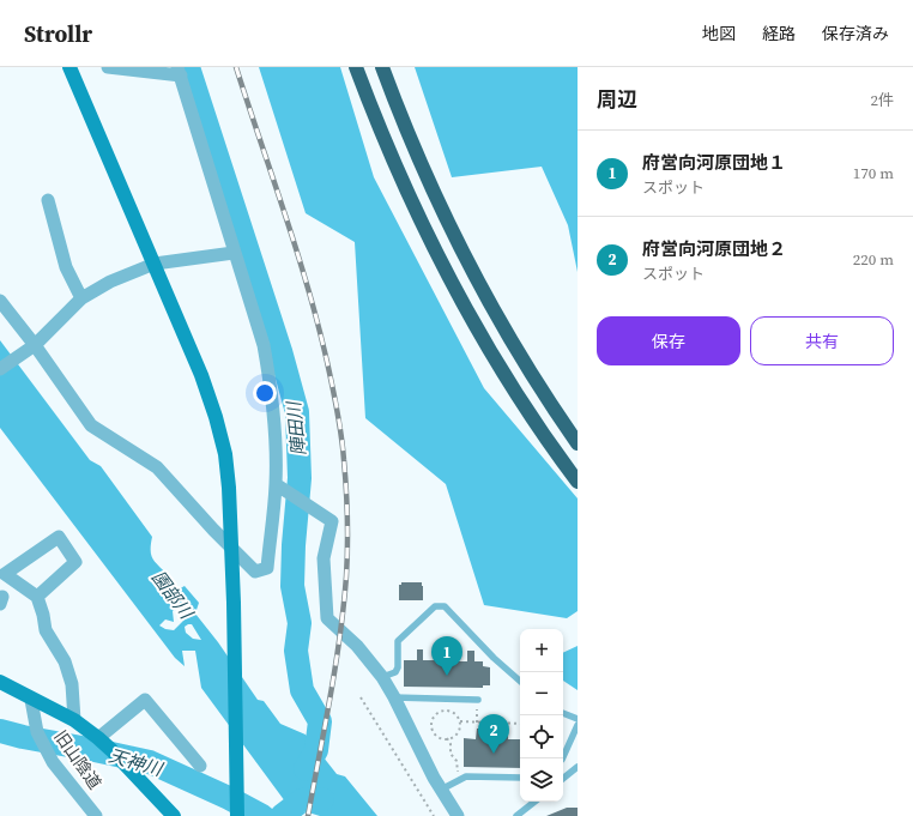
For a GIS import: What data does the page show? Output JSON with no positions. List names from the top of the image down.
{
  "streets": {
    "street": ["旧山陰道"]
  },
  "water": ["陣田川", "園部川", "天神川"],
  "page": {
    "header": "Strollr",
    "nav": ["地図", "経路", "保存済み"],
    "heading": ["周辺", "2件"],
    "list": [
      {
        "mark": "1",
        "name": "府営向河原団地１",
        "note": "スポット",
        "value": "170 m"
      },
      {
        "mark": "2",
        "name": "府営向河原団地２",
        "note": "スポット",
        "value": "220 m"
      }
    ],
    "buttons": ["保存", "共有"],
    "map_buttons": ["+", "−"],
    "pins": ["1", "2"]
  }
}
